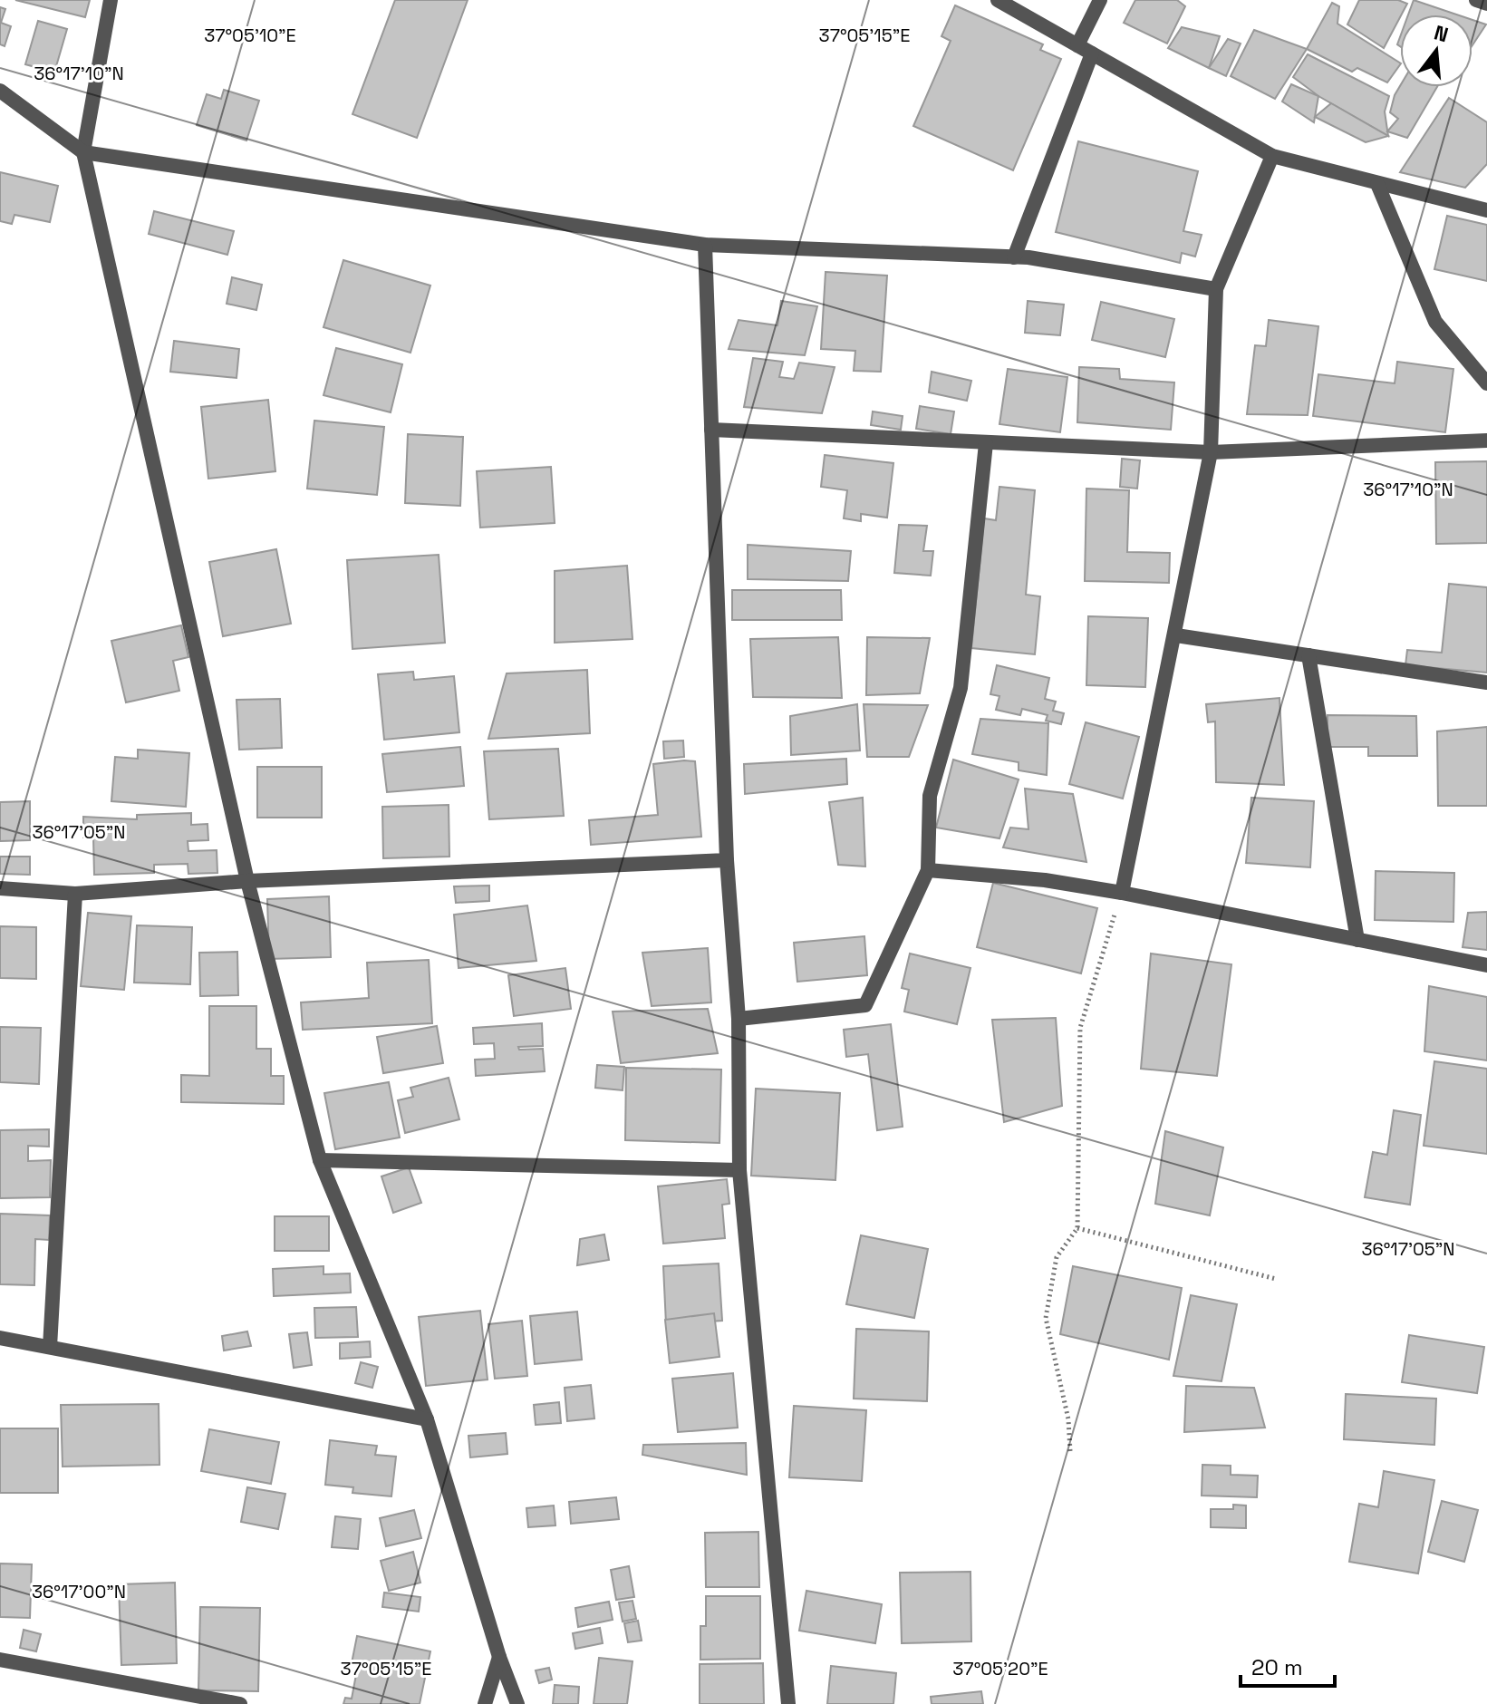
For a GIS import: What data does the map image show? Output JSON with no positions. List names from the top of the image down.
{
  "scale_bar": "20 m",
  "north": "top",
  "coordinates": [
    "37°05'10\"E",
    "37°05'15\"E",
    "36°17'10\"N",
    "36°17'05\"N",
    "36°17'00\"N",
    "37°05'20\"E"
  ]
}
